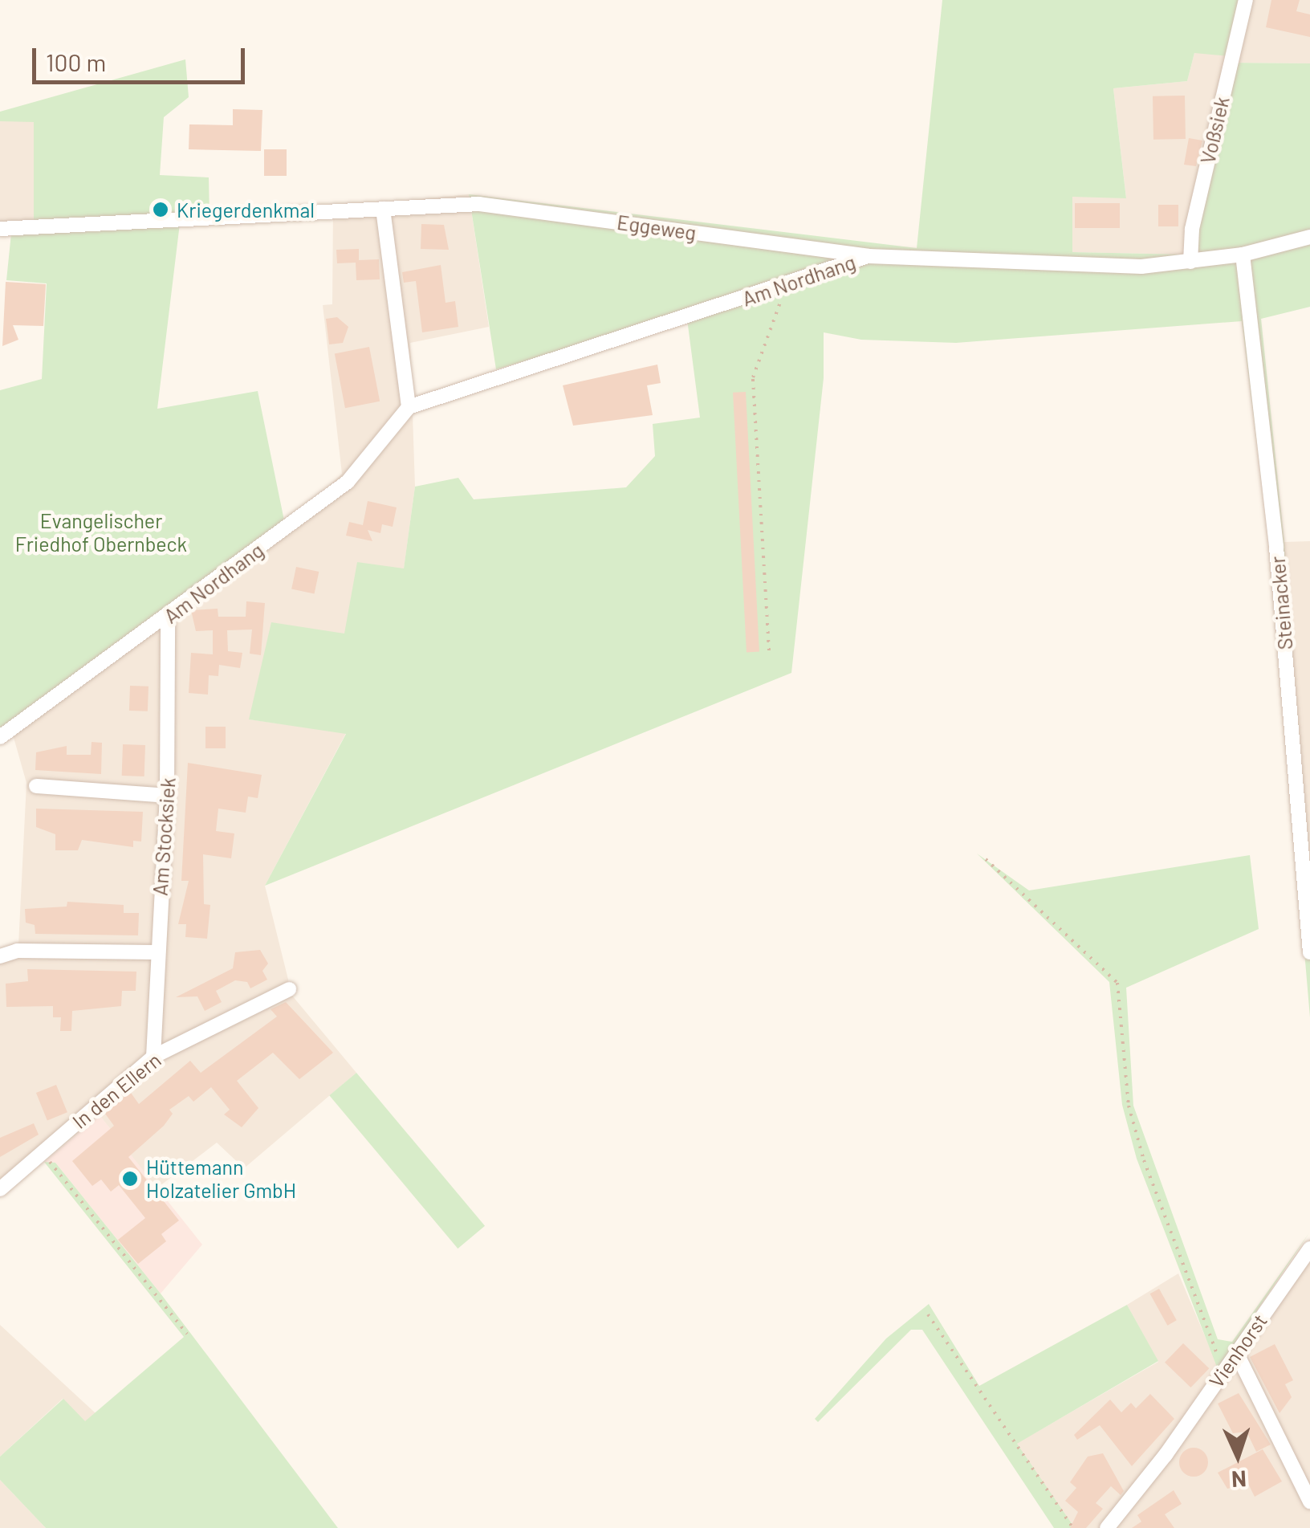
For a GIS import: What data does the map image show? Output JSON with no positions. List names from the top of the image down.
{
  "streets": {
    "street": [
      "Voßsiek",
      "Eggeweg",
      "Am Nordhang",
      "Steinacker",
      "Am Stocksiek",
      "In den Ellern",
      "Vienhorst"
    ]
  },
  "crossings": [
    ["Voßsiek", "Eggeweg"],
    ["Eggeweg", "Am Nordhang"],
    ["Eggeweg", "Steinacker"],
    ["Am Nordhang", "Am Stocksiek"],
    ["Am Stocksiek", "In den Ellern"]
  ],
  "parks": ["Evangelischer Friedhof Obernbeck"],
  "places": ["Kriegerdenkmal", "Hüttemann Holzatelier GmbH"],
  "scale_bar": "100 m",
  "north": "bottom"
}
